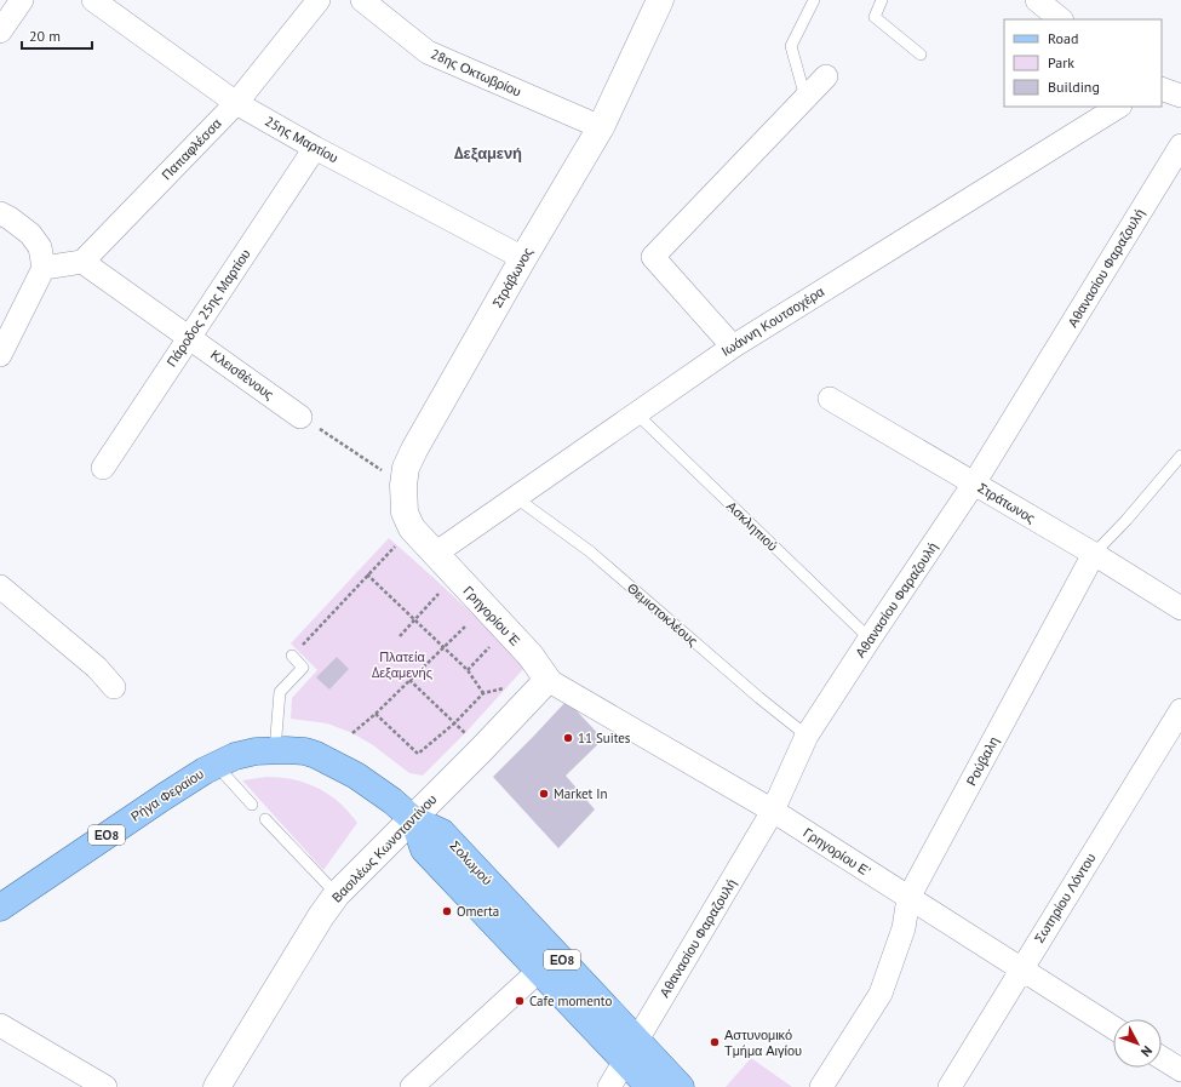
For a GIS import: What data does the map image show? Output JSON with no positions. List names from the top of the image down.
{
  "streets": {
    "main road": ["Ρήγα Φεραίου", "ΕΟ8", "Σολωμού"],
    "street": [
      "28ης Οκτωβρίου",
      "25ης Μαρτίου",
      "Παπαφλέσσα",
      "Αθανασίου Φαραζουλή",
      "Στράβωνος",
      "Πάροδος 25ης Μαρτίου",
      "Ιωάννη Κουτσοχέρα",
      "Κλεισθένους",
      "Στράτωνος",
      "Γρηγορίου Έ",
      "Ρούβαλη",
      "Βασιλέως Κωνσταντίνου",
      "Γρηγορίου Ε'",
      "Σωτηρίου Λόντου"
    ],
    "lane": ["Ασκληπιού", "Θεμιστοκλέους"]
  },
  "crossings": [
    ["28ης Οκτωβρίου", "Στράβωνος"],
    ["25ης Μαρτίου", "Παπαφλέσσα"],
    ["25ης Μαρτίου", "Στράβωνος"],
    ["25ης Μαρτίου", "Πάροδος 25ης Μαρτίου"],
    ["Παπαφλέσσα", "Κλεισθένους"],
    ["Αθανασίου Φαραζουλή", "Στράτωνος"],
    ["Αθανασίου Φαραζουλή", "Ασκληπιού"],
    ["Αθανασίου Φαραζουλή", "Θεμιστοκλέους"],
    ["Αθανασίου Φαραζουλή", "Γρηγορίου Ε'"],
    ["Αθανασίου Φαραζουλή", "Σολωμού"],
    ["Στράβωνος", "Ιωάννη Κουτσοχέρα"],
    ["Στράβωνος", "Γρηγορίου Έ"],
    ["Πάροδος 25ης Μαρτίου", "Κλεισθένους"],
    ["Ιωάννη Κουτσοχέρα", "Ασκληπιού"],
    ["Ιωάννη Κουτσοχέρα", "Θεμιστοκλέους"],
    ["Ιωάννη Κουτσοχέρα", "Γρηγορίου Έ"],
    ["Στράτωνος", "Ρούβαλη"],
    ["Γρηγορίου Έ", "Βασιλέως Κωνσταντίνου"],
    ["Γρηγορίου Έ", "Γρηγορίου Ε'"],
    ["Ρούβαλη", "Γρηγορίου Ε'"],
    ["Ρήγα Φεραίου", "Σολωμού"],
    ["Βασιλέως Κωνσταντίνου", "Γρηγορίου Ε'"],
    ["Βασιλέως Κωνσταντίνου", "Σολωμού"],
    ["Γρηγορίου Ε'", "Σωτηρίου Λόντου"]
  ],
  "districts": ["Δεξαμενή"],
  "parks": ["Πλατεία Δεξαμενής"],
  "places": [
    "11 Suites",
    "Market In",
    "Omerta",
    "Cafe momento",
    "Αστυνομικό Τμήμα Αιγίου"
  ],
  "legend": ["Road", "Park", "Building"],
  "scale_bar": "20 m",
  "north": "bottom right"
}
